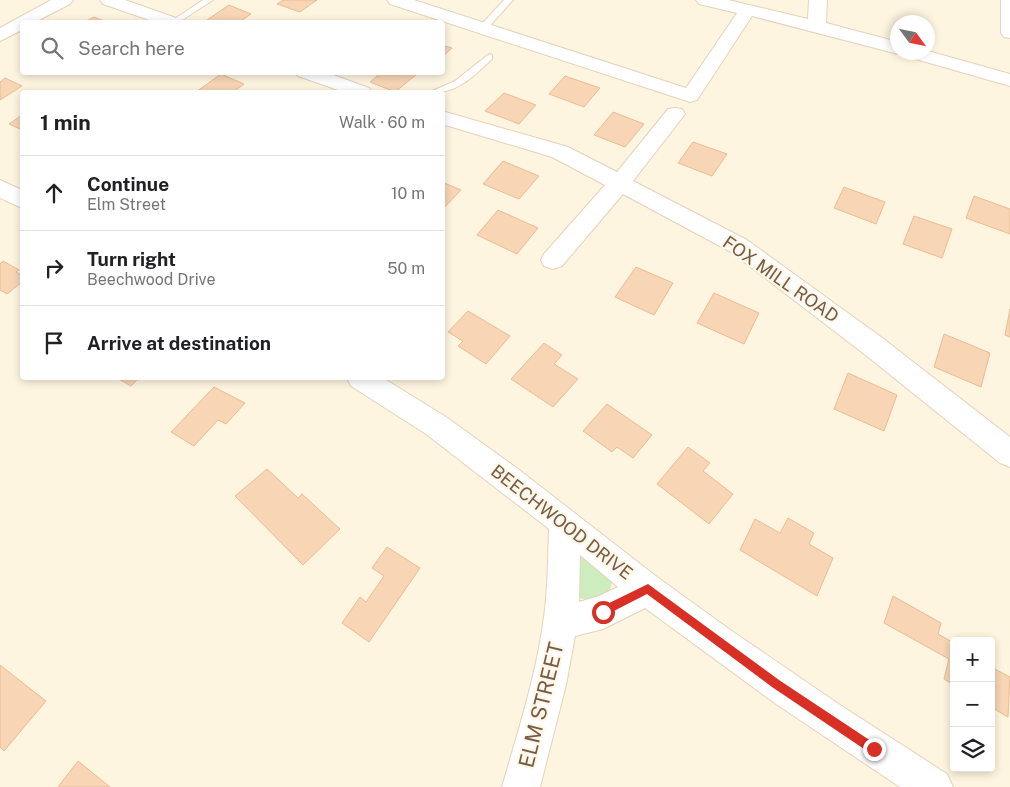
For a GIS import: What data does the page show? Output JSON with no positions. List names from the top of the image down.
{
  "streets": {
    "street": ["FOX MILL ROAD", "BEECHWOOD DRIVE", "ELM STREET"]
  },
  "crossings": [
    ["BEECHWOOD DRIVE", "ELM STREET"]
  ],
  "north": "bottom right",
  "page": {
    "search": "Search here",
    "heading": ["1 min", "Walk · 60 m"],
    "list": [
      ["Continue", "Elm Street", "10 m"],
      ["Turn right", "Beechwood Drive", "50 m"],
      "Arrive at destination"
    ],
    "map_buttons": ["+", "−"]
  }
}
